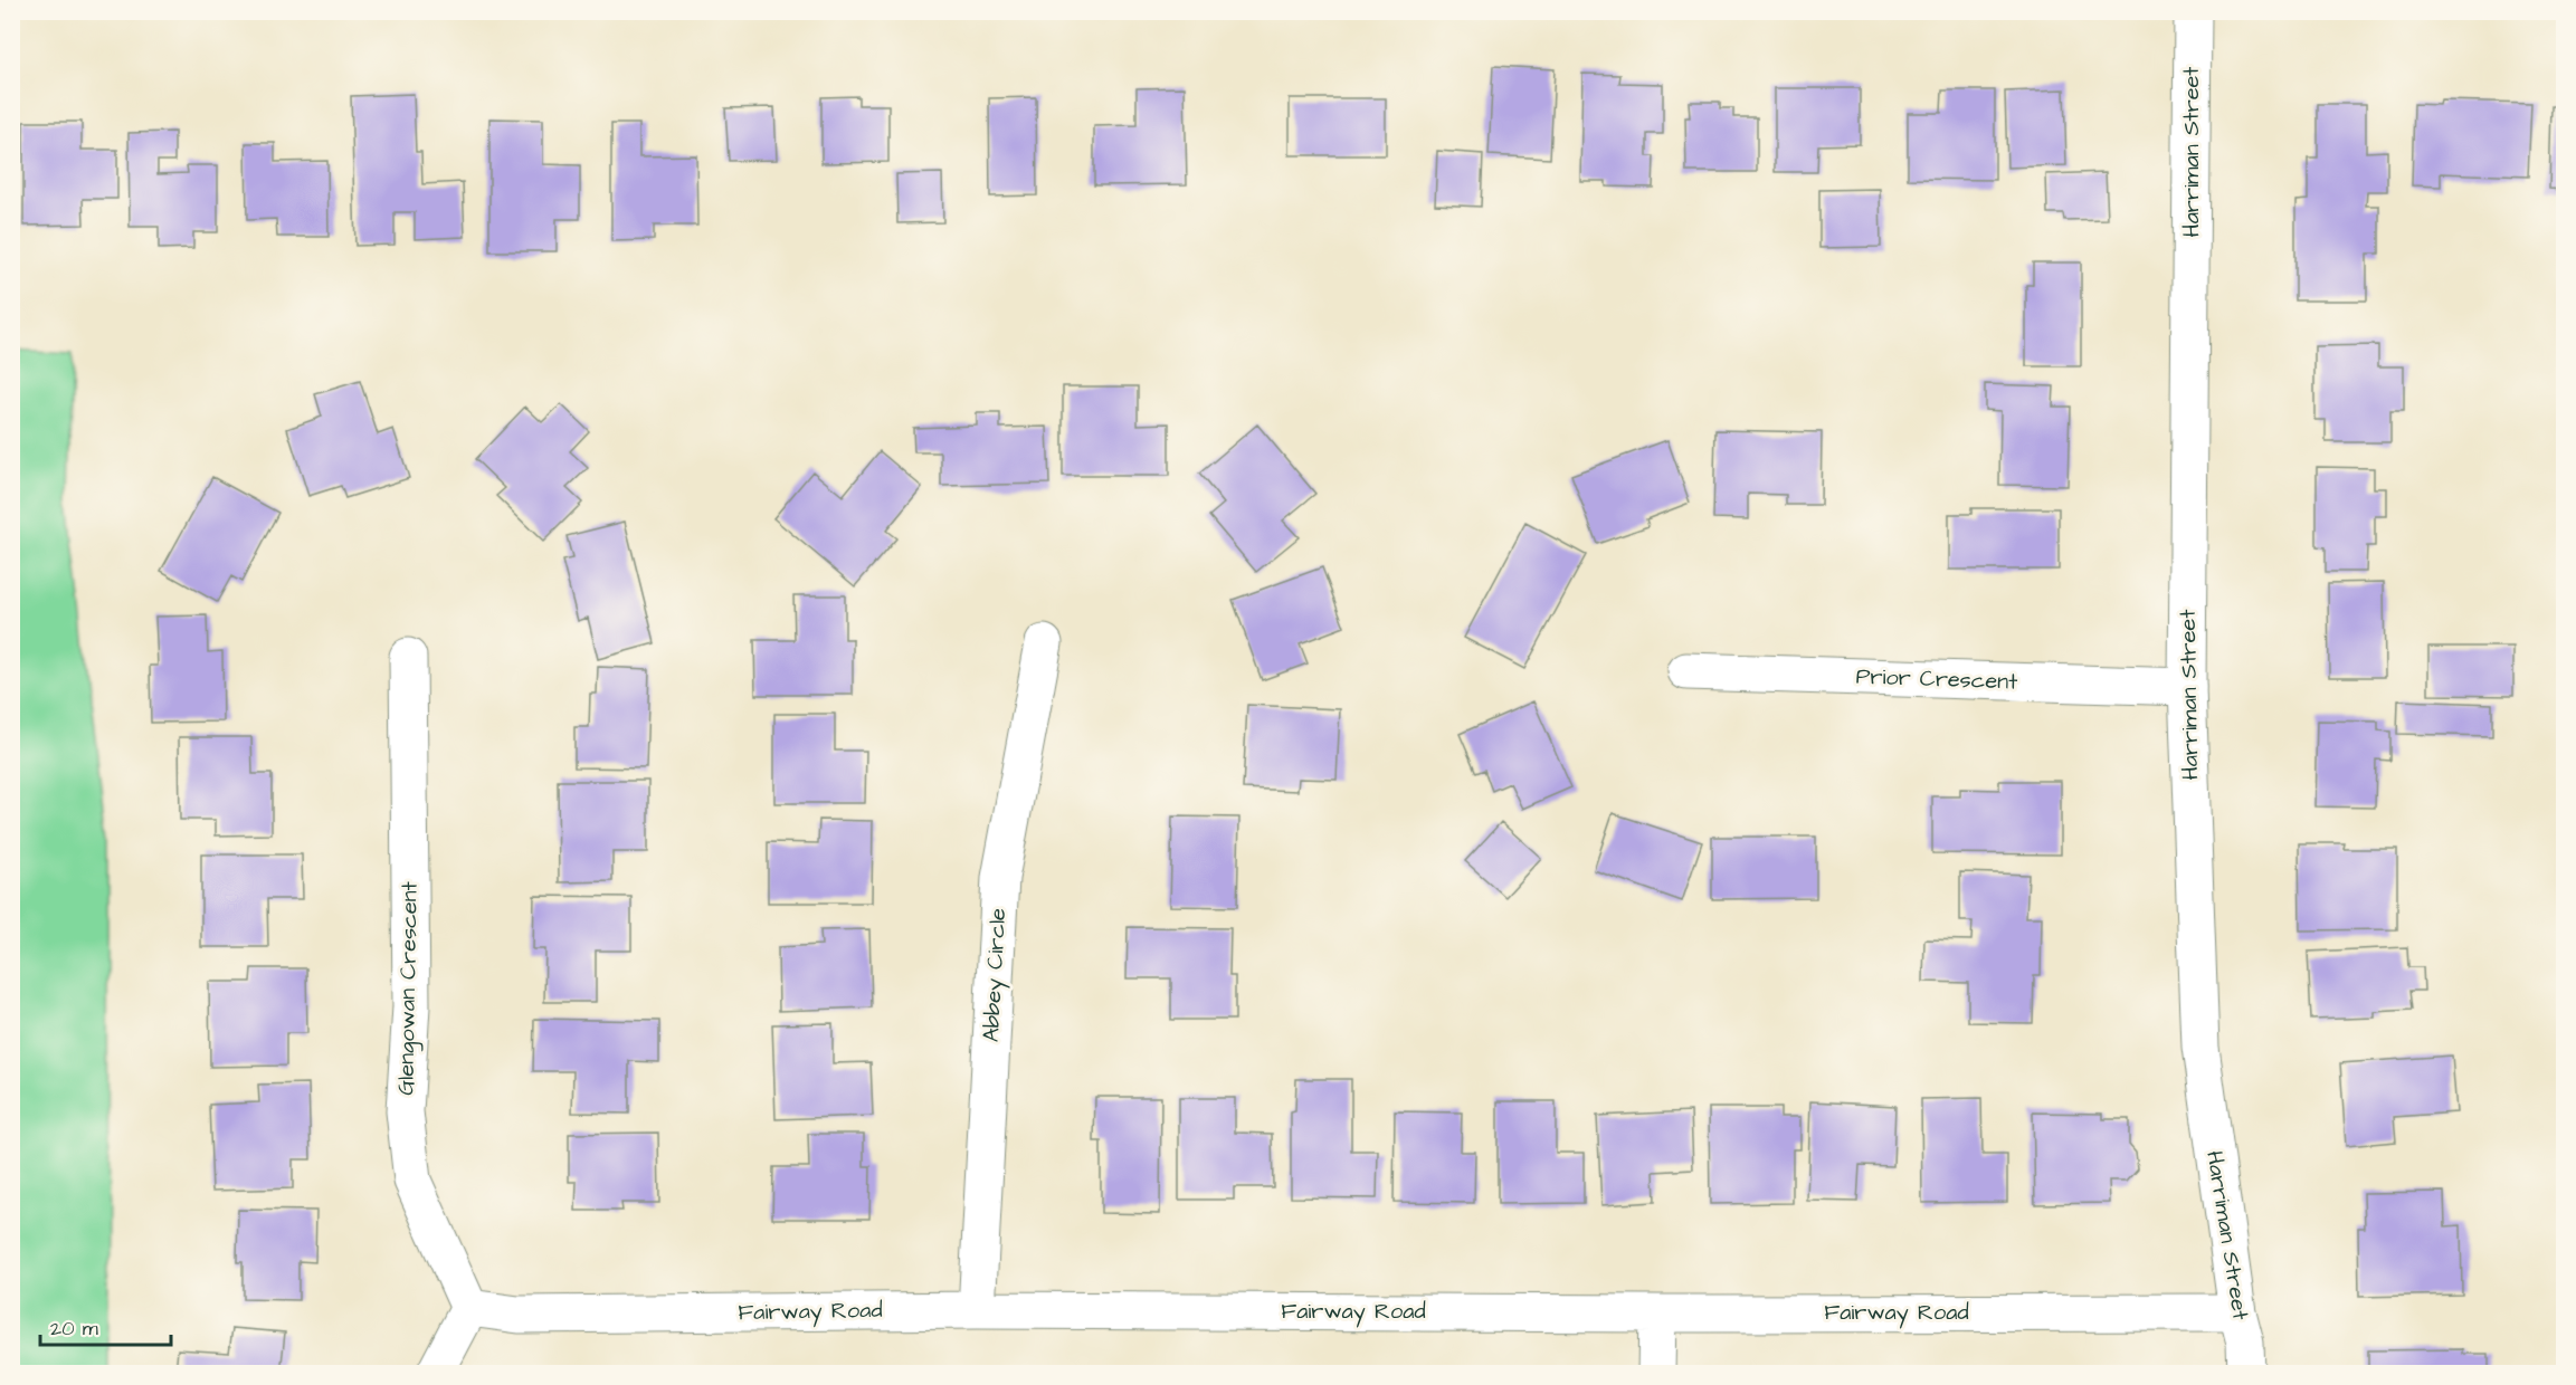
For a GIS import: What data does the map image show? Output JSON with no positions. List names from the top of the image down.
{
  "streets": {
    "street": [
      "Harriman Street",
      "Prior Crescent",
      "Abbey Circle",
      "Glengowan Crescent",
      "Fairway Road"
    ]
  },
  "crossings": [
    ["Harriman Street", "Prior Crescent"],
    ["Harriman Street", "Fairway Road"],
    ["Abbey Circle", "Fairway Road"],
    ["Glengowan Crescent", "Fairway Road"]
  ],
  "scale_bar": "20 m"
}
